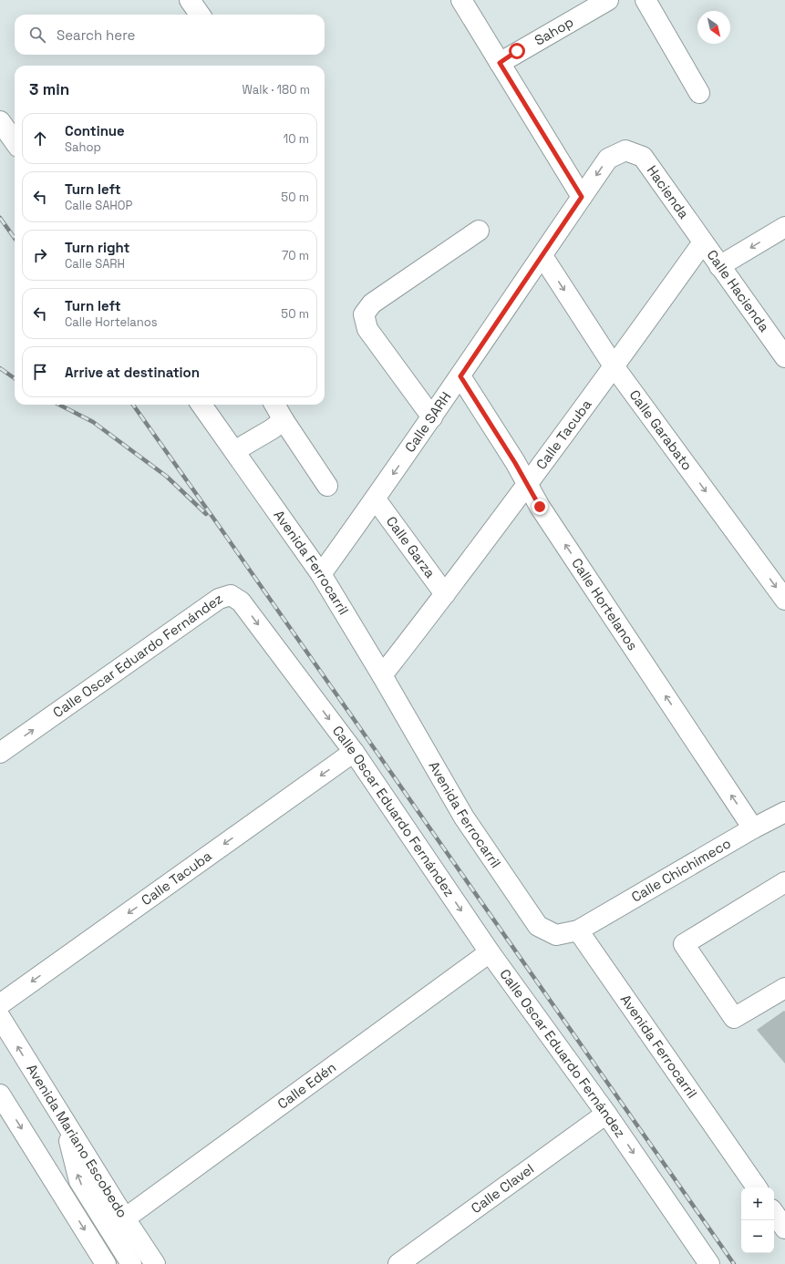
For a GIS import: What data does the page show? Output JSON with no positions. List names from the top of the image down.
{
  "streets": {
    "street": [
      "Sahop",
      "Hacienda",
      "Calle Hacienda",
      "Calle SARH",
      "Calle Garabato",
      "Calle Tacuba",
      "Calle Garza",
      "Avenida Ferrocarril",
      "Calle Hortelanos",
      "Calle Oscar Eduardo Fernández",
      "Calle Chichimeco",
      "Calle Edén",
      "Avenida Mariano Escobedo",
      "Calle Clavel"
    ]
  },
  "crossings": [
    ["Hacienda", "Calle Hacienda"],
    ["Hacienda", "Calle SARH"],
    ["Hacienda", "Calle Tacuba"],
    ["Calle Hacienda", "Calle Tacuba"],
    ["Calle SARH", "Calle Garabato"],
    ["Calle SARH", "Calle Garza"],
    ["Calle SARH", "Avenida Ferrocarril"],
    ["Calle SARH", "Calle Hortelanos"],
    ["Calle Garabato", "Calle Tacuba"],
    ["Calle Tacuba", "Calle Garza"],
    ["Calle Tacuba", "Avenida Ferrocarril"],
    ["Calle Tacuba", "Calle Hortelanos"],
    ["Calle Tacuba", "Calle Oscar Eduardo Fernández"],
    ["Avenida Ferrocarril", "Calle Chichimeco"],
    ["Calle Hortelanos", "Calle Chichimeco"],
    ["Calle Oscar Eduardo Fernández", "Calle Edén"],
    ["Calle Oscar Eduardo Fernández", "Calle Clavel"],
    ["Calle Edén", "Avenida Mariano Escobedo"]
  ],
  "one_way": ["Calle Garabato", "Calle Tacuba", "Calle Hortelanos"],
  "north": "bottom right",
  "page": {
    "search": "Search here",
    "heading": ["3 min", "Walk · 180 m"],
    "list": [
      ["Continue", "Sahop", "10 m"],
      ["Turn left", "Calle SAHOP", "50 m"],
      ["Turn right", "Calle SARH", "70 m"],
      ["Turn left", "Calle Hortelanos", "50 m"],
      "Arrive at destination"
    ],
    "map_buttons": ["+", "−"]
  }
}
